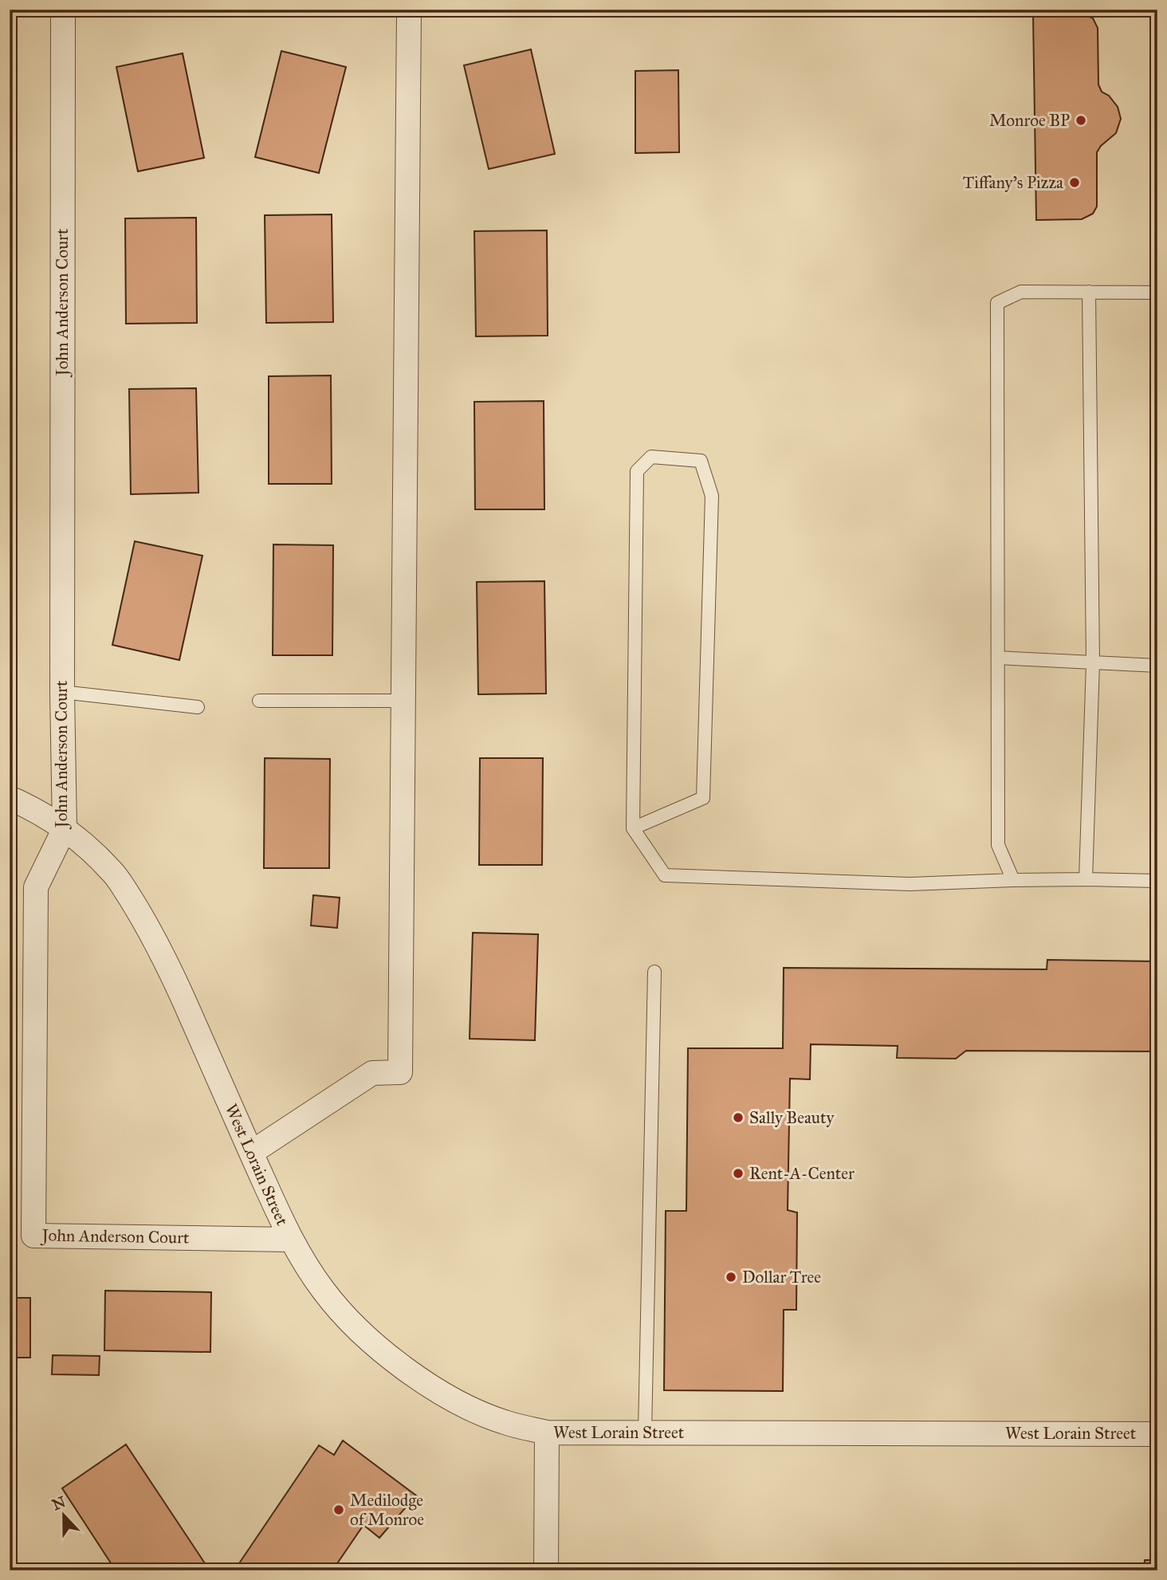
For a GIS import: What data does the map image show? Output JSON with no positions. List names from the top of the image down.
{
  "streets": {
    "street": ["John Anderson Court", "West Lorain Street"]
  },
  "crossings": [
    ["John Anderson Court", "West Lorain Street"]
  ],
  "places": [
    "Monroe BP",
    "Tiffany's Pizza",
    "Sally Beauty",
    "Rent-A-Center",
    "Dollar Tree",
    "Medilodge of Monroe"
  ],
  "north": "top"
}
